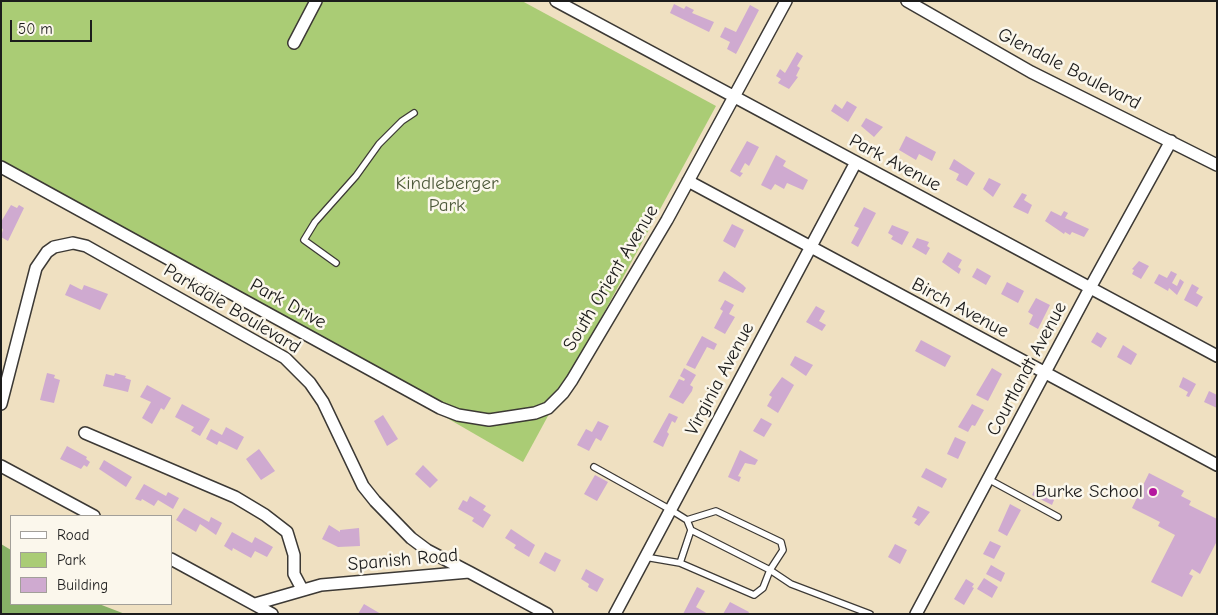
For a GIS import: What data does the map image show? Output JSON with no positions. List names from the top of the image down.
{
  "streets": {
    "street": [
      "Glendale Boulevard",
      "Park Avenue",
      "South Orient Avenue",
      "Park Drive",
      "Birch Avenue",
      "Parkdale Boulevard",
      "Courtlandt Avenue",
      "Virginia Avenue",
      "Spanish Road"
    ]
  },
  "crossings": [
    ["Glendale Boulevard", "Courtlandt Avenue"],
    ["Park Avenue", "South Orient Avenue"],
    ["Park Avenue", "Courtlandt Avenue"],
    ["Park Avenue", "Virginia Avenue"],
    ["South Orient Avenue", "Park Drive"],
    ["South Orient Avenue", "Birch Avenue"],
    ["Birch Avenue", "Courtlandt Avenue"],
    ["Birch Avenue", "Virginia Avenue"],
    ["Parkdale Boulevard", "Spanish Road"]
  ],
  "parks": ["Kindleberger Park"],
  "places": ["Burke School"],
  "legend": ["Road", "Park", "Building"],
  "scale_bar": "50 m"
}
